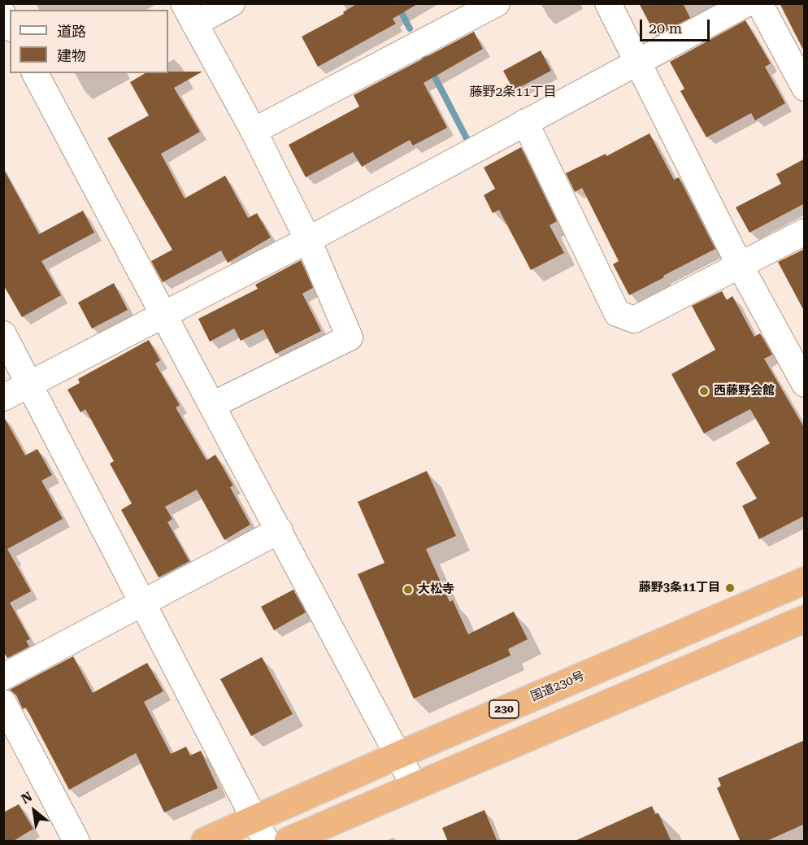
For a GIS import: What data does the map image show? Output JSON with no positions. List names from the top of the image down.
{
  "streets": {
    "highway": ["国道230号", "230"]
  },
  "districts": ["藤野2条11丁目"],
  "places": ["西藤野会館", "藤野3条11丁目", "大松寺"],
  "legend": ["道路", "建物"],
  "scale_bar": "20 m",
  "north": "top left"
}
